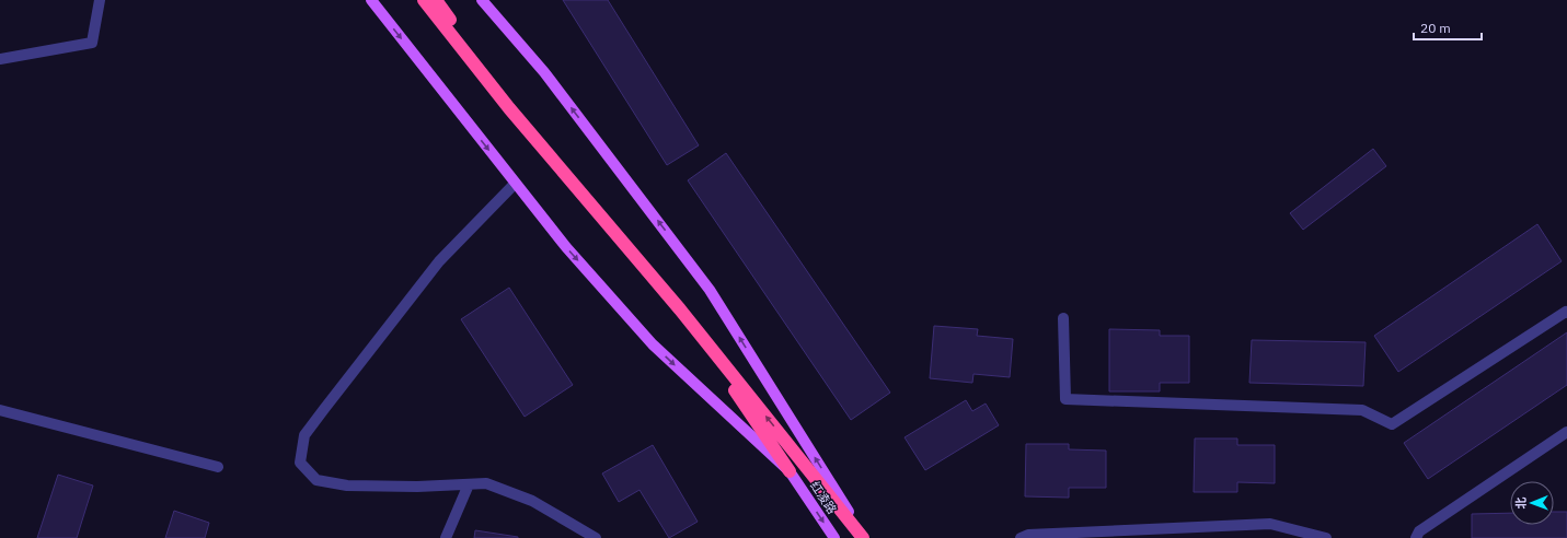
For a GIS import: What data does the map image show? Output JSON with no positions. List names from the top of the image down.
{
  "streets": {
    "main road": ["红凌路"]
  },
  "scale_bar": "20 m",
  "north": "left"
}
